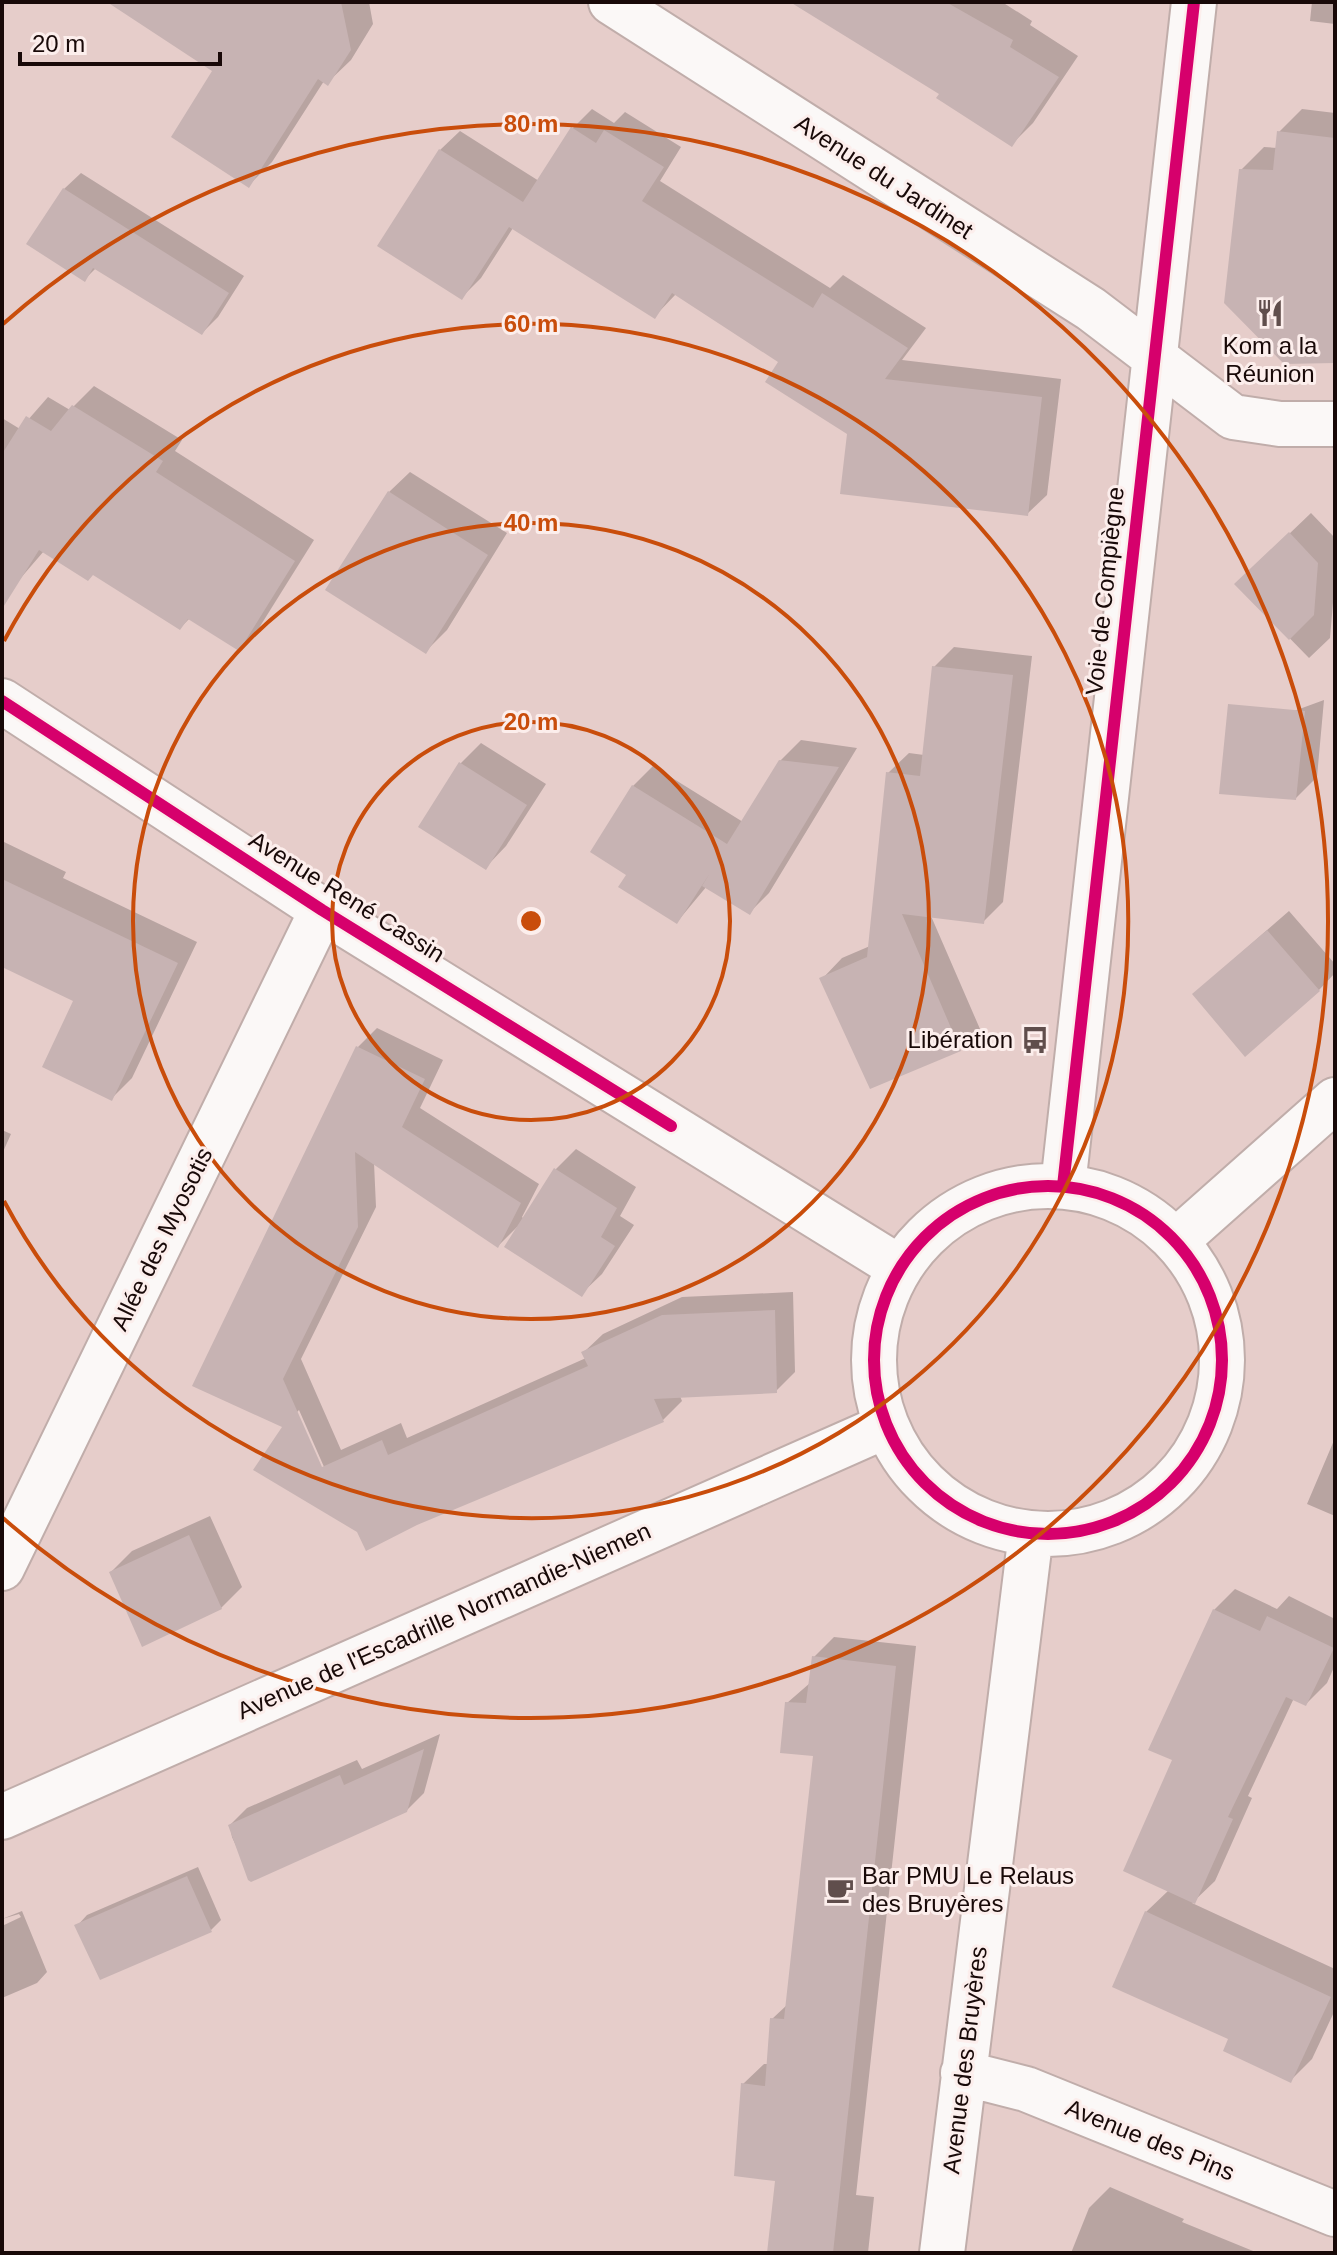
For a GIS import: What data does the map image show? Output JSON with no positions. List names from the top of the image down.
{
  "streets": {
    "street": [
      "Avenue du Jardinet",
      "Voie de Compiègne",
      "Avenue René Cassin",
      "Allée des Myosotis",
      "Avenue de l'Escadrille Normandie-Niemen",
      "Avenue des Bruyères",
      "Avenue des Pins"
    ]
  },
  "crossings": [
    ["Avenue du Jardinet", "Voie de Compiègne"],
    ["Avenue René Cassin", "Allée des Myosotis"],
    ["Avenue des Bruyères", "Avenue des Pins"]
  ],
  "places": {
    "restaurant": ["Kom a la Réunion"],
    "bus stop": ["Libération"],
    "cafe": ["Bar PMU Le Relaus des Bruyères"]
  },
  "scale_bar": "20 m",
  "rings": [
    "80 m",
    "60 m",
    "40 m",
    "20 m"
  ]
}
